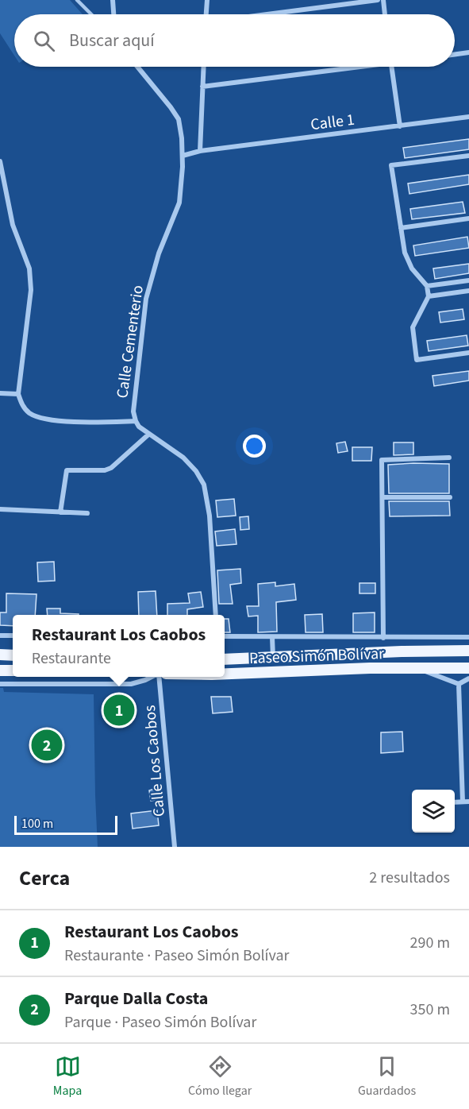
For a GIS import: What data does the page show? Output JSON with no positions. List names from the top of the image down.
{
  "streets": {
    "main road": ["Paseo Simón Bolívar"],
    "street": ["Calle 1", "Calle Cementerio", "Calle Los Caobos"]
  },
  "crossings": [
    ["Calle 1", "Calle Cementerio"]
  ],
  "scale_bar": "100 m",
  "page": {
    "search": "Buscar aquí",
    "popup": ["Restaurant Los Caobos", "Restaurante"],
    "pins": ["1", "2"],
    "scale": "100 m",
    "heading": ["Cerca", "2 resultados"],
    "list": [
      {
        "mark": "1",
        "name": "Restaurant Los Caobos",
        "note": "Restaurante · Paseo Simón Bolívar",
        "value": "290 m"
      },
      {
        "mark": "2",
        "name": "Parque Dalla Costa",
        "note": "Parque · Paseo Simón Bolívar",
        "value": "350 m"
      }
    ],
    "nav": ["Mapa", "Cómo llegar", "Guardados"]
  }
}
